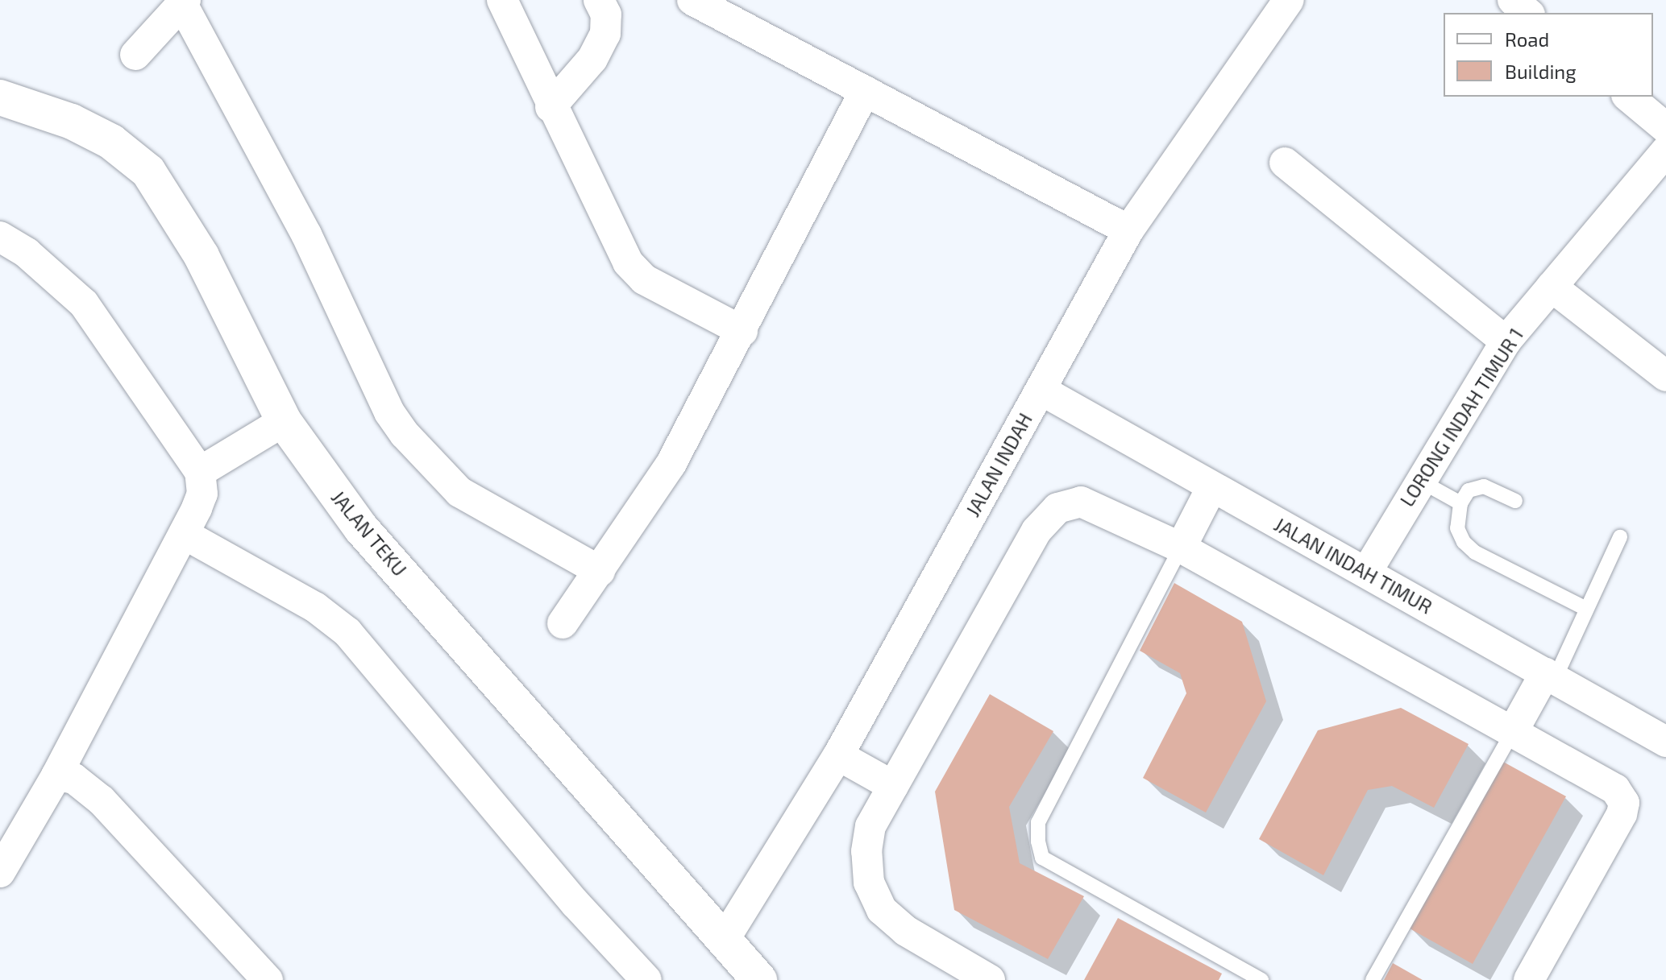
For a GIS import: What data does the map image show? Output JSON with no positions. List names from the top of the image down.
{
  "streets": {
    "main road": ["JALAN TEKU"],
    "street": ["LORONG INDAH TIMUR 1", "JALAN INDAH", "JALAN INDAH TIMUR"]
  },
  "crossings": [
    ["LORONG INDAH TIMUR 1", "JALAN INDAH TIMUR"],
    ["JALAN INDAH", "JALAN TEKU"],
    ["JALAN INDAH", "JALAN INDAH TIMUR"]
  ],
  "legend": ["Road", "Building"]
}
